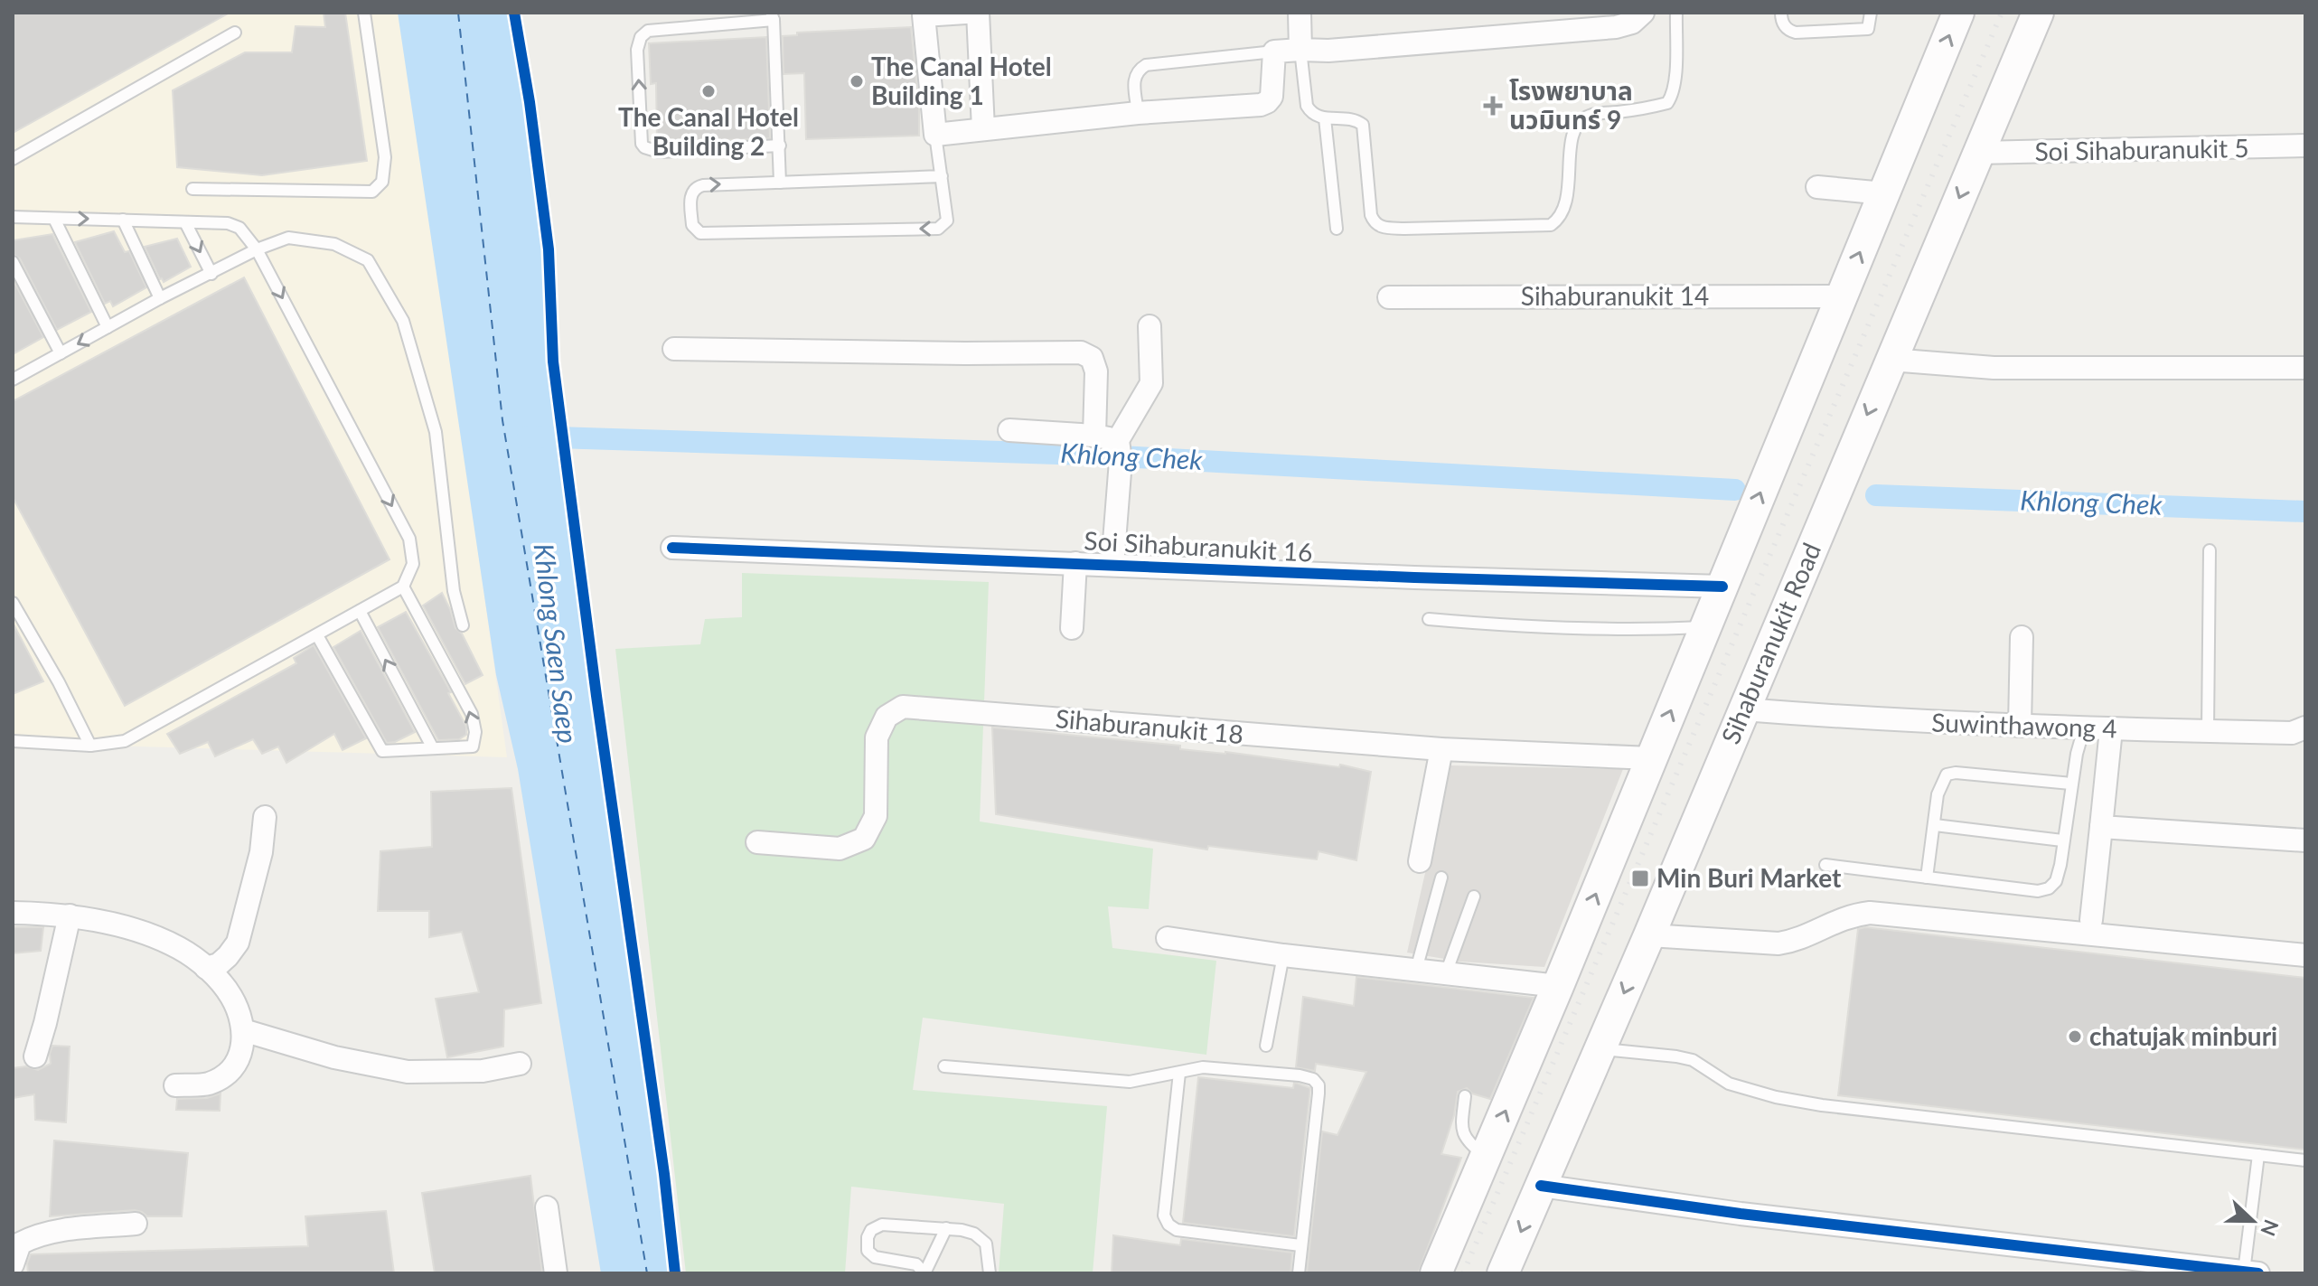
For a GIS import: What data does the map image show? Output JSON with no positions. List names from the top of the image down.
{
  "streets": {
    "main road": ["Sihaburanukit Road"],
    "street": [
      "Soi Sihaburanukit 5",
      "Sihaburanukit 14",
      "Soi Sihaburanukit 16",
      "Suwinthawong 4",
      "Sihaburanukit 18"
    ]
  },
  "crossings": [
    ["Soi Sihaburanukit 5", "Sihaburanukit Road"],
    ["Sihaburanukit Road", "Suwinthawong 4"]
  ],
  "water": ["Khlong Chek", "Khlong Saen Saep"],
  "places": {
    "other": ["The Canal Hotel Building 1", "The Canal Hotel Building 2", "chatujak minburi"],
    "health": ["โรงพยาบาล นวมินทร์ 9"],
    "transit": ["Min Buri Market"]
  },
  "north": "right"
}
